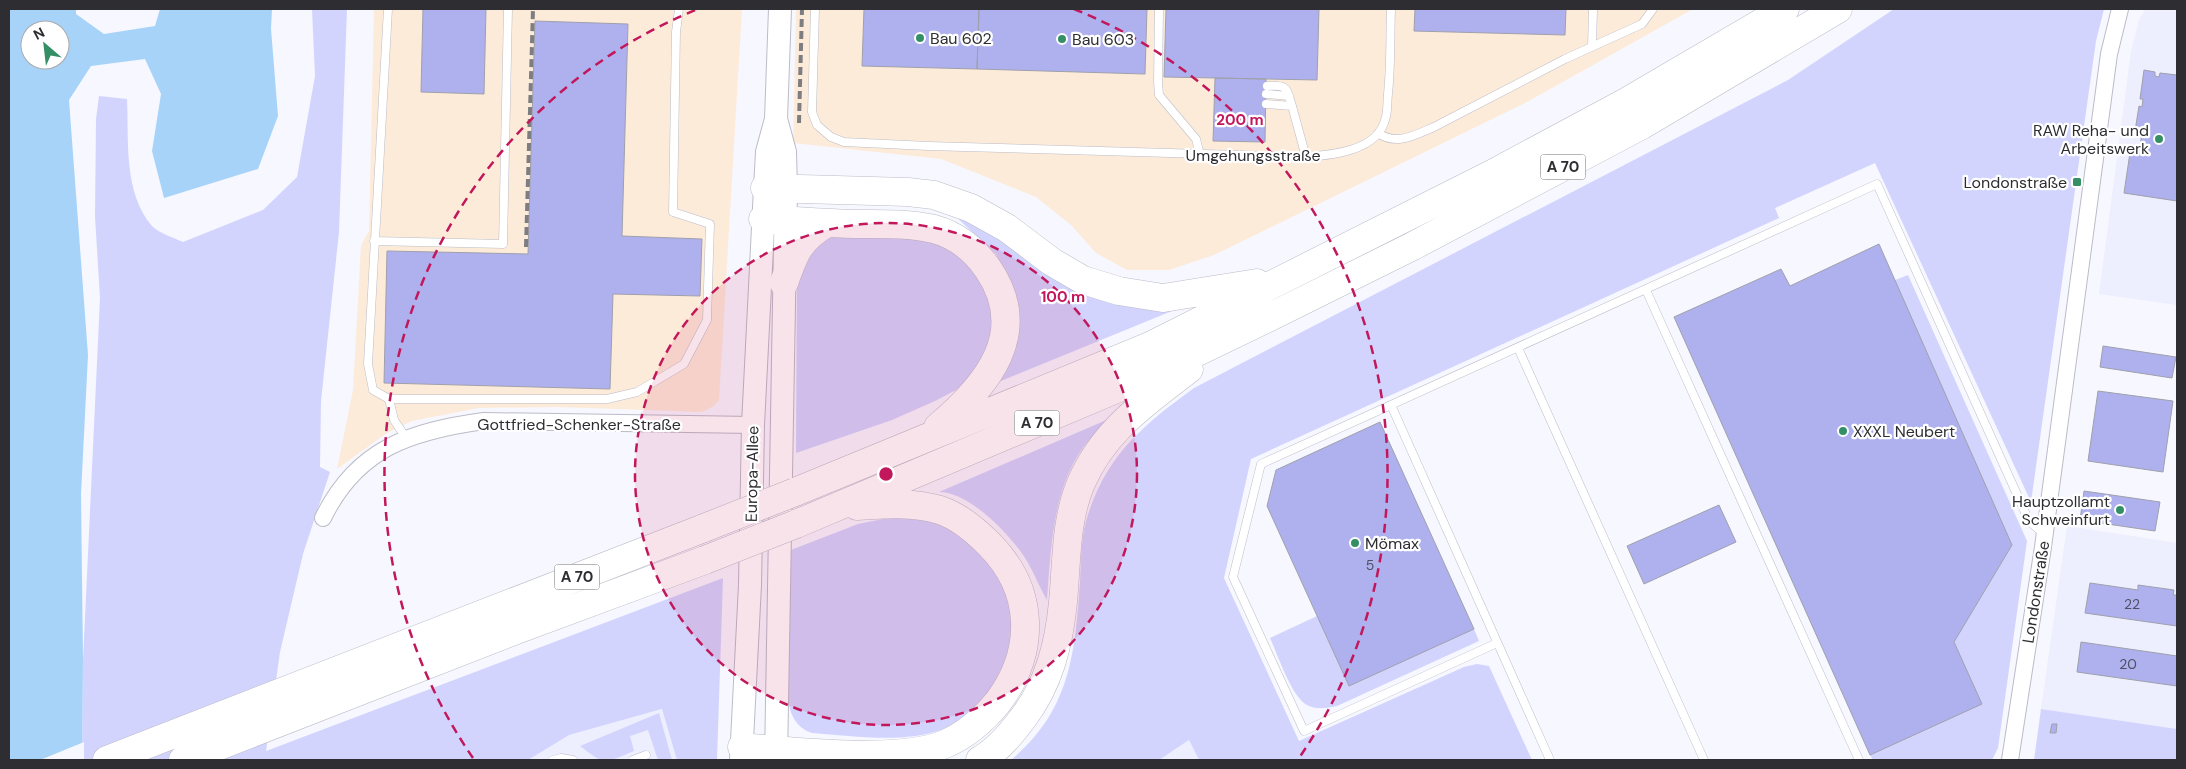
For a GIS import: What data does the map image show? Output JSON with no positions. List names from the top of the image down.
{
  "streets": {
    "highway": ["A 70"],
    "street": ["Gottfried-Schenker-Straße", "Europa-Allee", "Londonstraße"],
    "lane": ["Umgehungsstraße"]
  },
  "crossings": [
    ["Gottfried-Schenker-Straße", "Europa-Allee"]
  ],
  "places": {
    "other": [
      "Bau 602",
      "Bau 603",
      "RAW Reha- und Arbeitswerk",
      "XXXL Neubert",
      "Hauptzollamt Schweinfurt",
      "Mömax"
    ],
    "transit": ["Londonstraße"]
  },
  "house_numbers": ["5", "22", "20"],
  "north": "top left",
  "rings": ["200 m", "100 m"]
}
